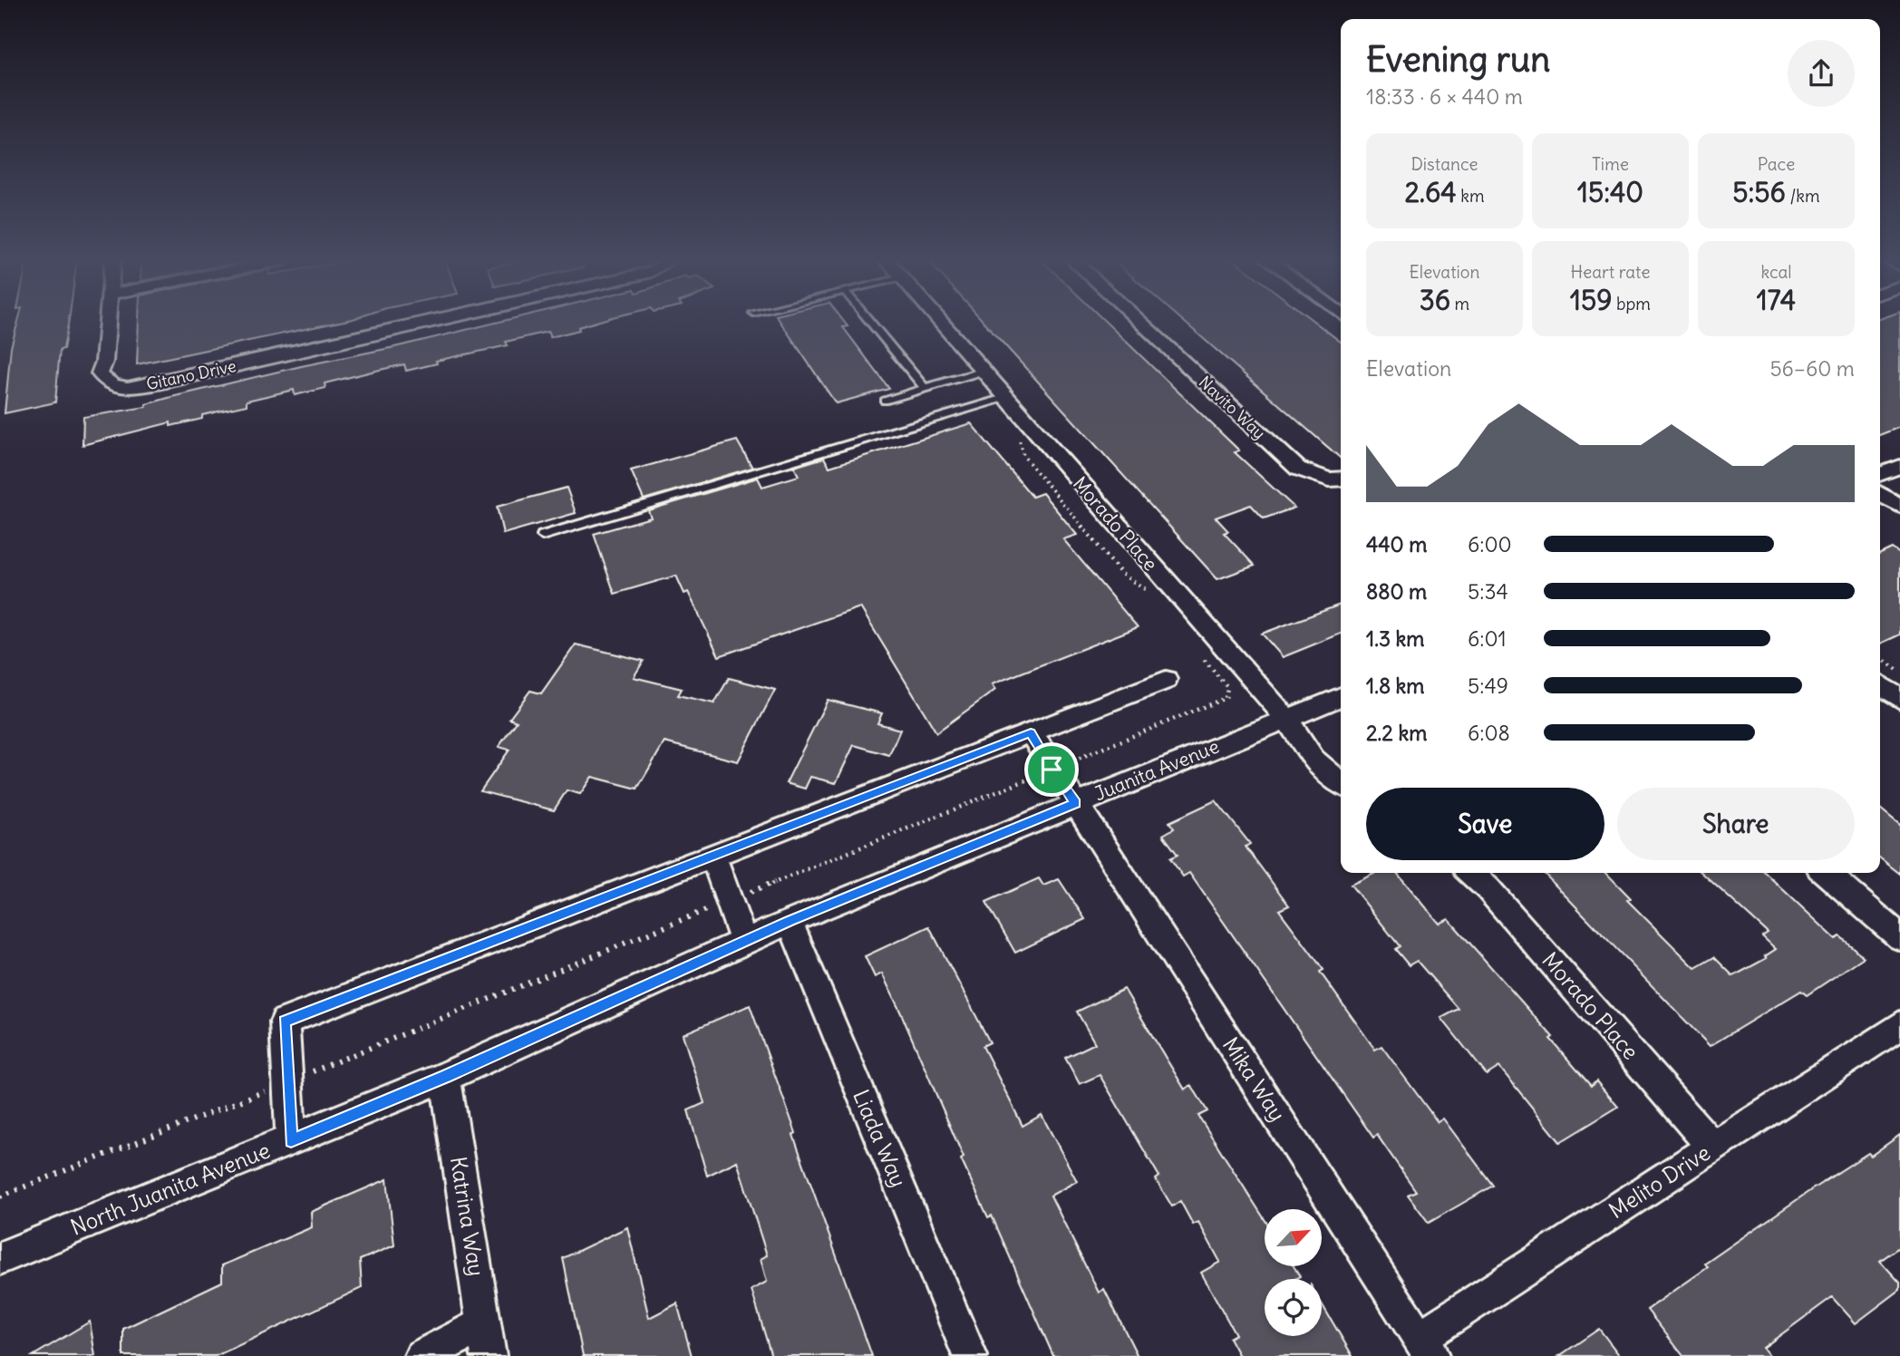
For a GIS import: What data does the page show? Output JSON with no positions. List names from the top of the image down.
{
  "streets": {
    "street": [
      "Gitano Drive",
      "Navito Way",
      "Morado Place",
      "Juanita Avenue",
      "Mika Way",
      "Liada Way",
      "Melito Drive",
      "North Juanita Avenue",
      "Katrina Way"
    ]
  },
  "crossings": [
    ["Morado Place", "Juanita Avenue"],
    ["Morado Place", "Melito Drive"],
    ["Juanita Avenue", "Mika Way"],
    ["Juanita Avenue", "Liada Way"],
    ["Juanita Avenue", "North Juanita Avenue"],
    ["Juanita Avenue", "Katrina Way"],
    ["Mika Way", "Melito Drive"],
    ["North Juanita Avenue", "Katrina Way"]
  ],
  "north": "top right",
  "page": {
    "heading": ["Evening run", "18:33 · 6 × 440 m"],
    "stats": [
      ["Distance", "2.64 km"],
      ["Time", "15:40"],
      ["Pace", "5:56 /km"],
      ["Elevation", "36 m"],
      ["Heart rate", "159 bpm"],
      ["kcal", "174"]
    ],
    "chart": ["Elevation", "56–60 m"],
    "list": [
      {
        "name": "440 m",
        "note": "6:00"
      },
      {
        "name": "880 m",
        "note": "5:34"
      },
      {
        "name": "1.3 km",
        "note": "6:01"
      },
      {
        "name": "1.8 km",
        "note": "5:49"
      },
      {
        "name": "2.2 km",
        "note": "6:08"
      }
    ],
    "buttons": ["Save", "Share"]
  }
}
